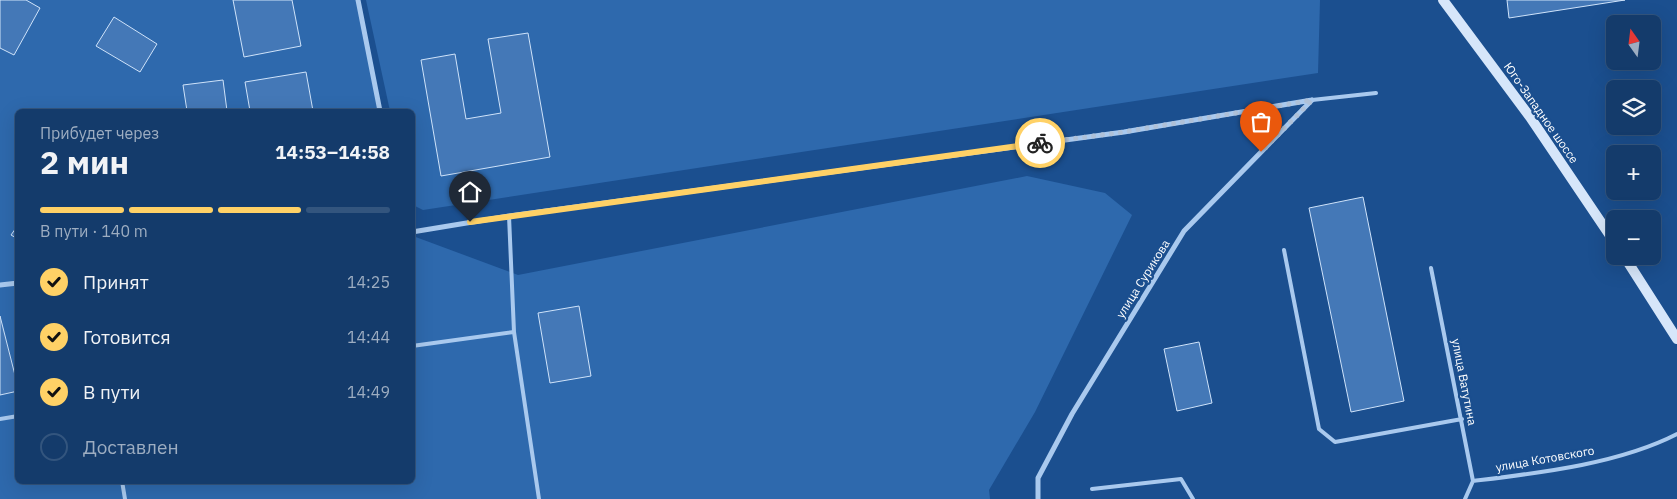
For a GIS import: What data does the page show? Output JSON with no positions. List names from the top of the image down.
{
  "streets": {
    "main road": ["Юго-Западное шоссе"],
    "street": ["улица Сурикова"],
    "lane": ["улица Ватутина", "улица Котовского"]
  },
  "crossings": [
    ["улица Ватутина", "улица Котовского"]
  ],
  "north": "top",
  "page": {
    "map_buttons": ["+", "−"],
    "heading": ["2 мин", "Прибудет через", "14:53–14:58"],
    "bar": "В пути · 140 m",
    "list": [
      ["Принят", "14:25"],
      ["Готовится", "14:44"],
      ["В пути", "14:49"],
      "Доставлен"
    ]
  }
}
